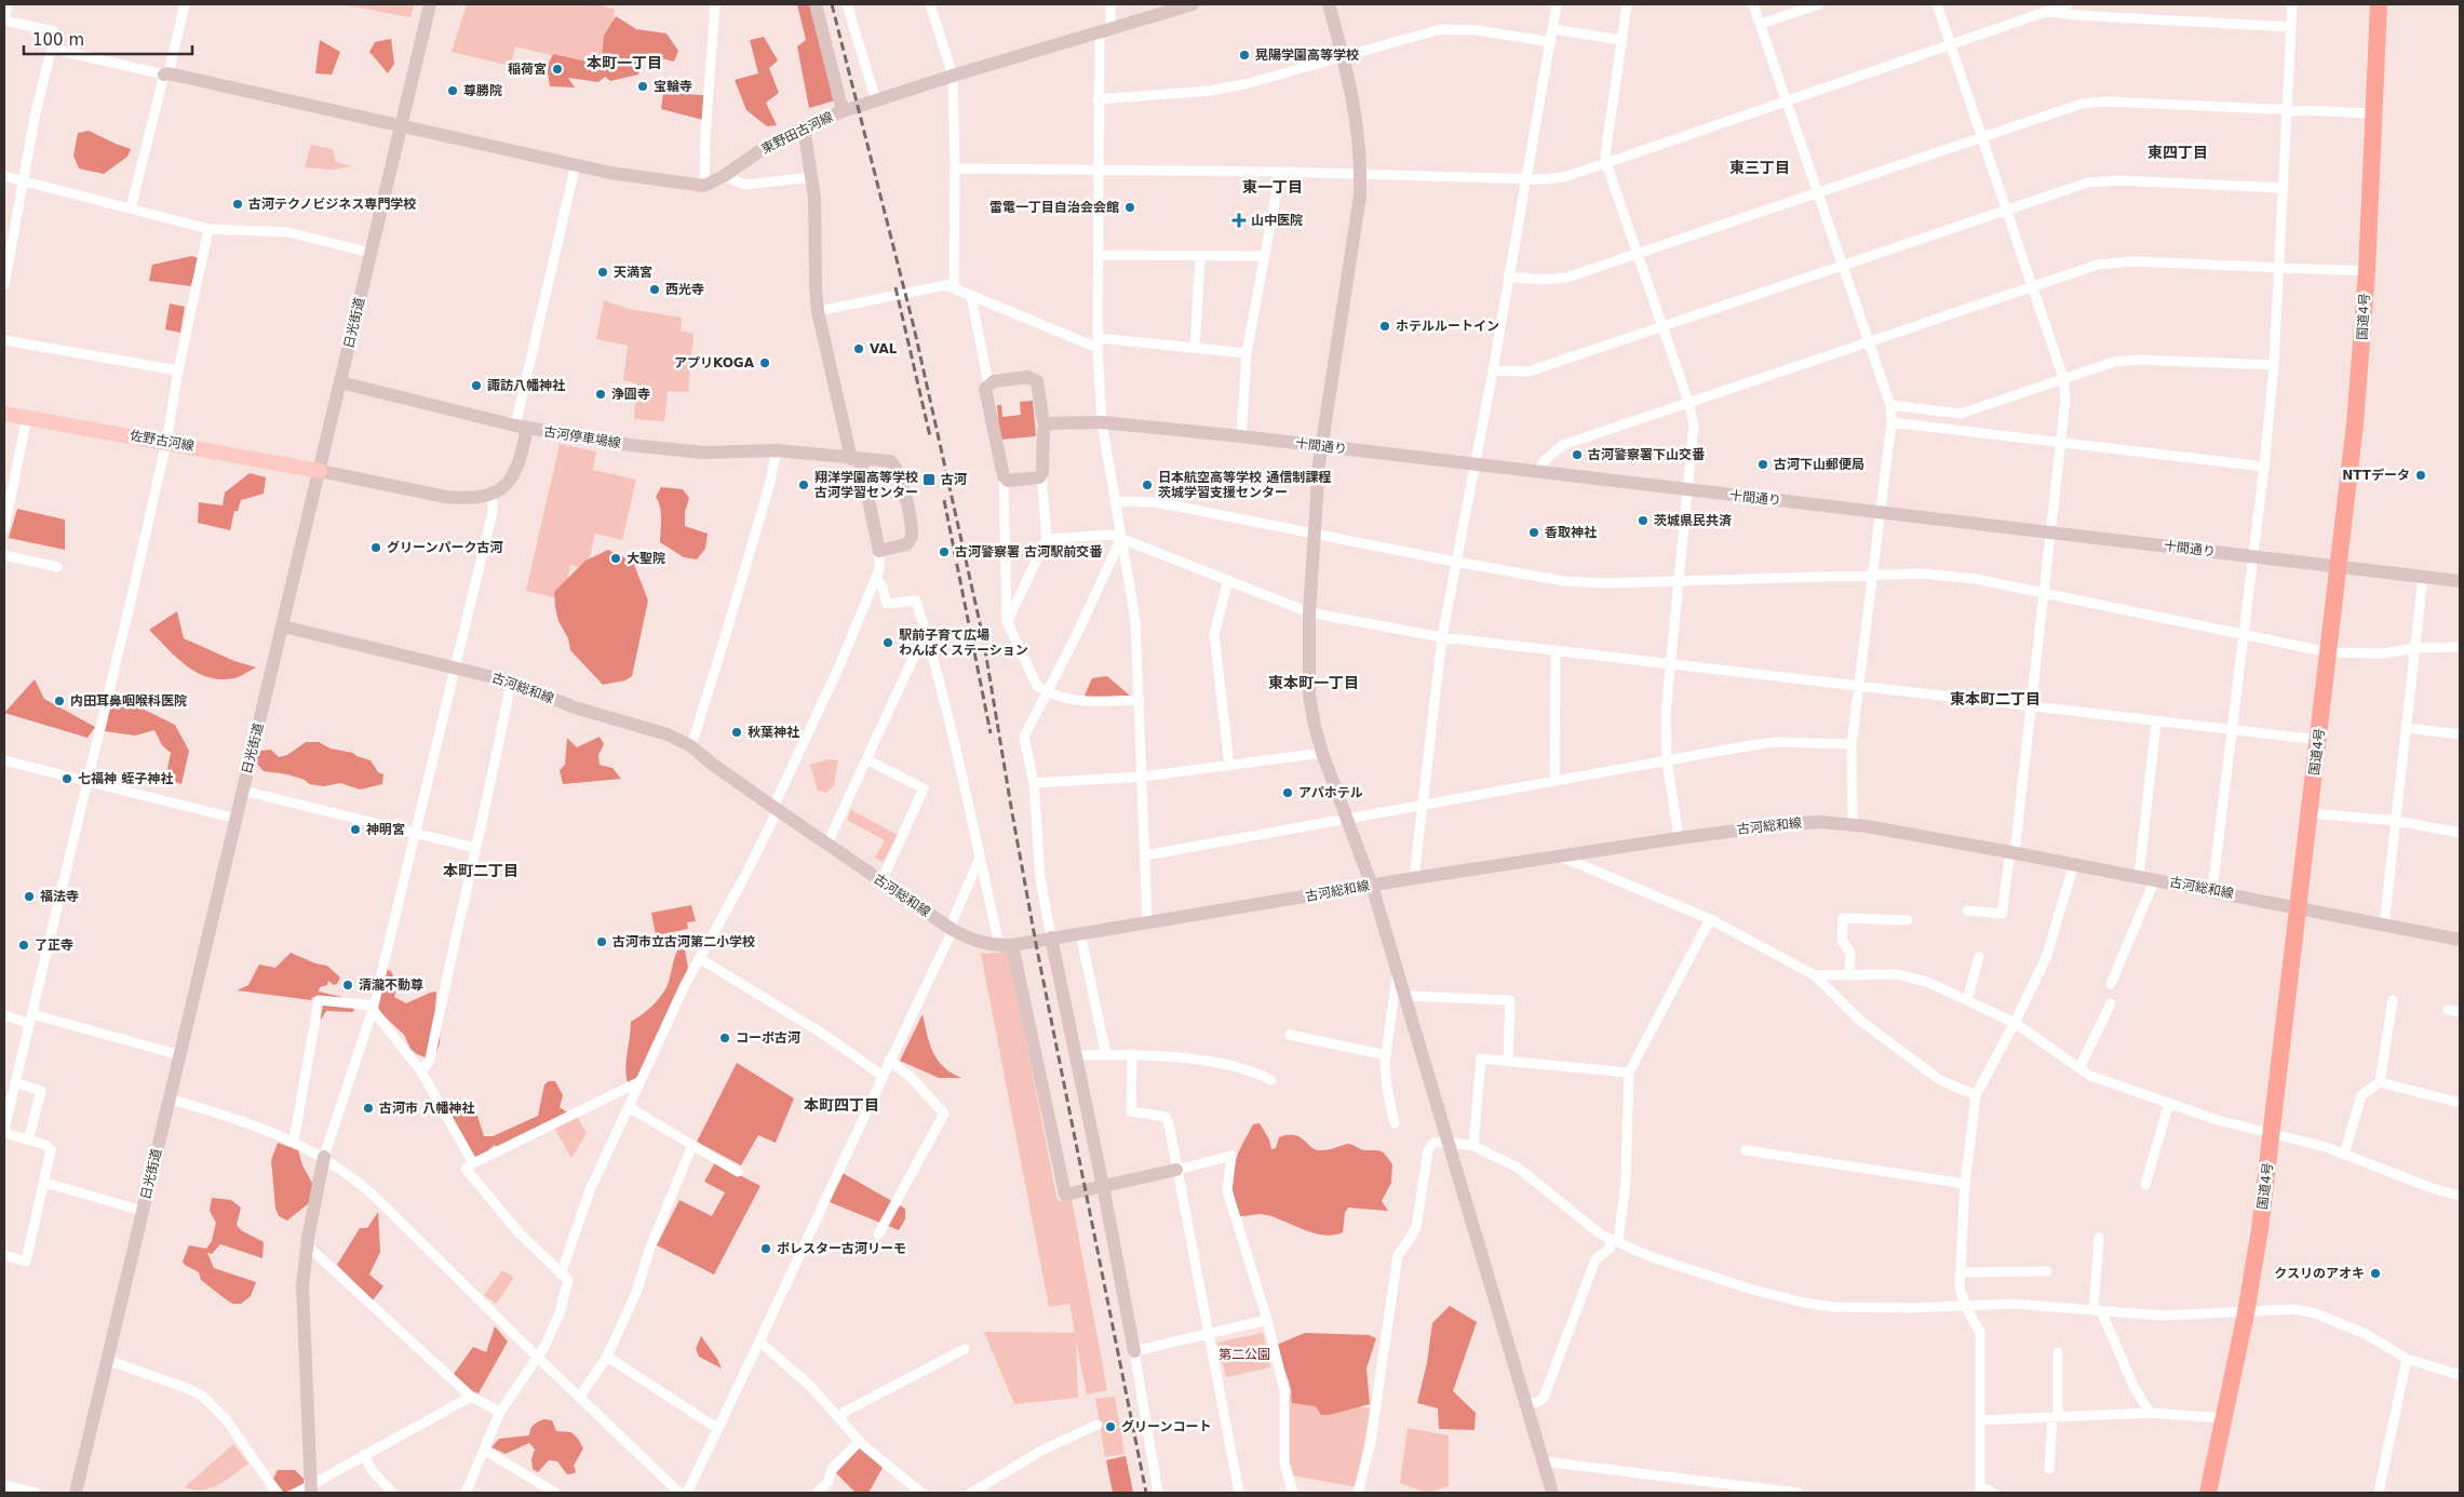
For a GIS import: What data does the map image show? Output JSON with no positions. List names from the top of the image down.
{
  "streets": {
    "highway": ["国道4号"],
    "main road": ["佐野古河線"],
    "street": [
      "東野田古河線",
      "日光街道",
      "古河停車場線",
      "十間通り",
      "古河総和線"
    ]
  },
  "crossings": [
    ["国道4号", "十間通り"],
    ["国道4号", "古河総和線"],
    ["日光街道", "古河停車場線"],
    ["日光街道", "佐野古河線"],
    ["日光街道", "古河総和線"],
    ["古河停車場線", "佐野古河線"]
  ],
  "districts": [
    "本町一丁目",
    "東四丁目",
    "東三丁目",
    "東一丁目",
    "東本町一丁目",
    "東本町二丁目",
    "本町二丁目",
    "本町四丁目"
  ],
  "parks": ["第二公園"],
  "places": {
    "other": [
      "晃陽学園高等学校",
      "稲荷宮",
      "宝輪寺",
      "尊勝院",
      "古河テクノビジネス専門学校",
      "雷電一丁目自治会会館",
      "天満宮",
      "西光寺",
      "ホテルルートイン",
      "VAL",
      "アプリKOGA",
      "諏訪八幡神社",
      "浄圓寺",
      "古河警察署下山交番",
      "古河下山郵便局",
      "NTTデータ",
      "翔洋学園高等学校 古河学習センター",
      "日本航空高等学校 通信制課程 茨城学習支援センター",
      "茨城県民共済",
      "香取神社",
      "グリーンパーク古河",
      "古河警察署 古河駅前交番",
      "大聖院",
      "駅前子育て広場 わんぱくステーション",
      "内田耳鼻咽喉科医院",
      "秋葉神社",
      "七福神 蛭子神社",
      "アパホテル",
      "神明宮",
      "福法寺",
      "古河市立古河第二小学校",
      "了正寺",
      "清瀧不動尊",
      "コーポ古河",
      "古河市 八幡神社",
      "ポレスター古河リーモ",
      "クスリのアオキ",
      "グリーンコート"
    ],
    "health": ["山中医院"],
    "transit": ["古河"]
  },
  "scale_bar": "100 m"
}
